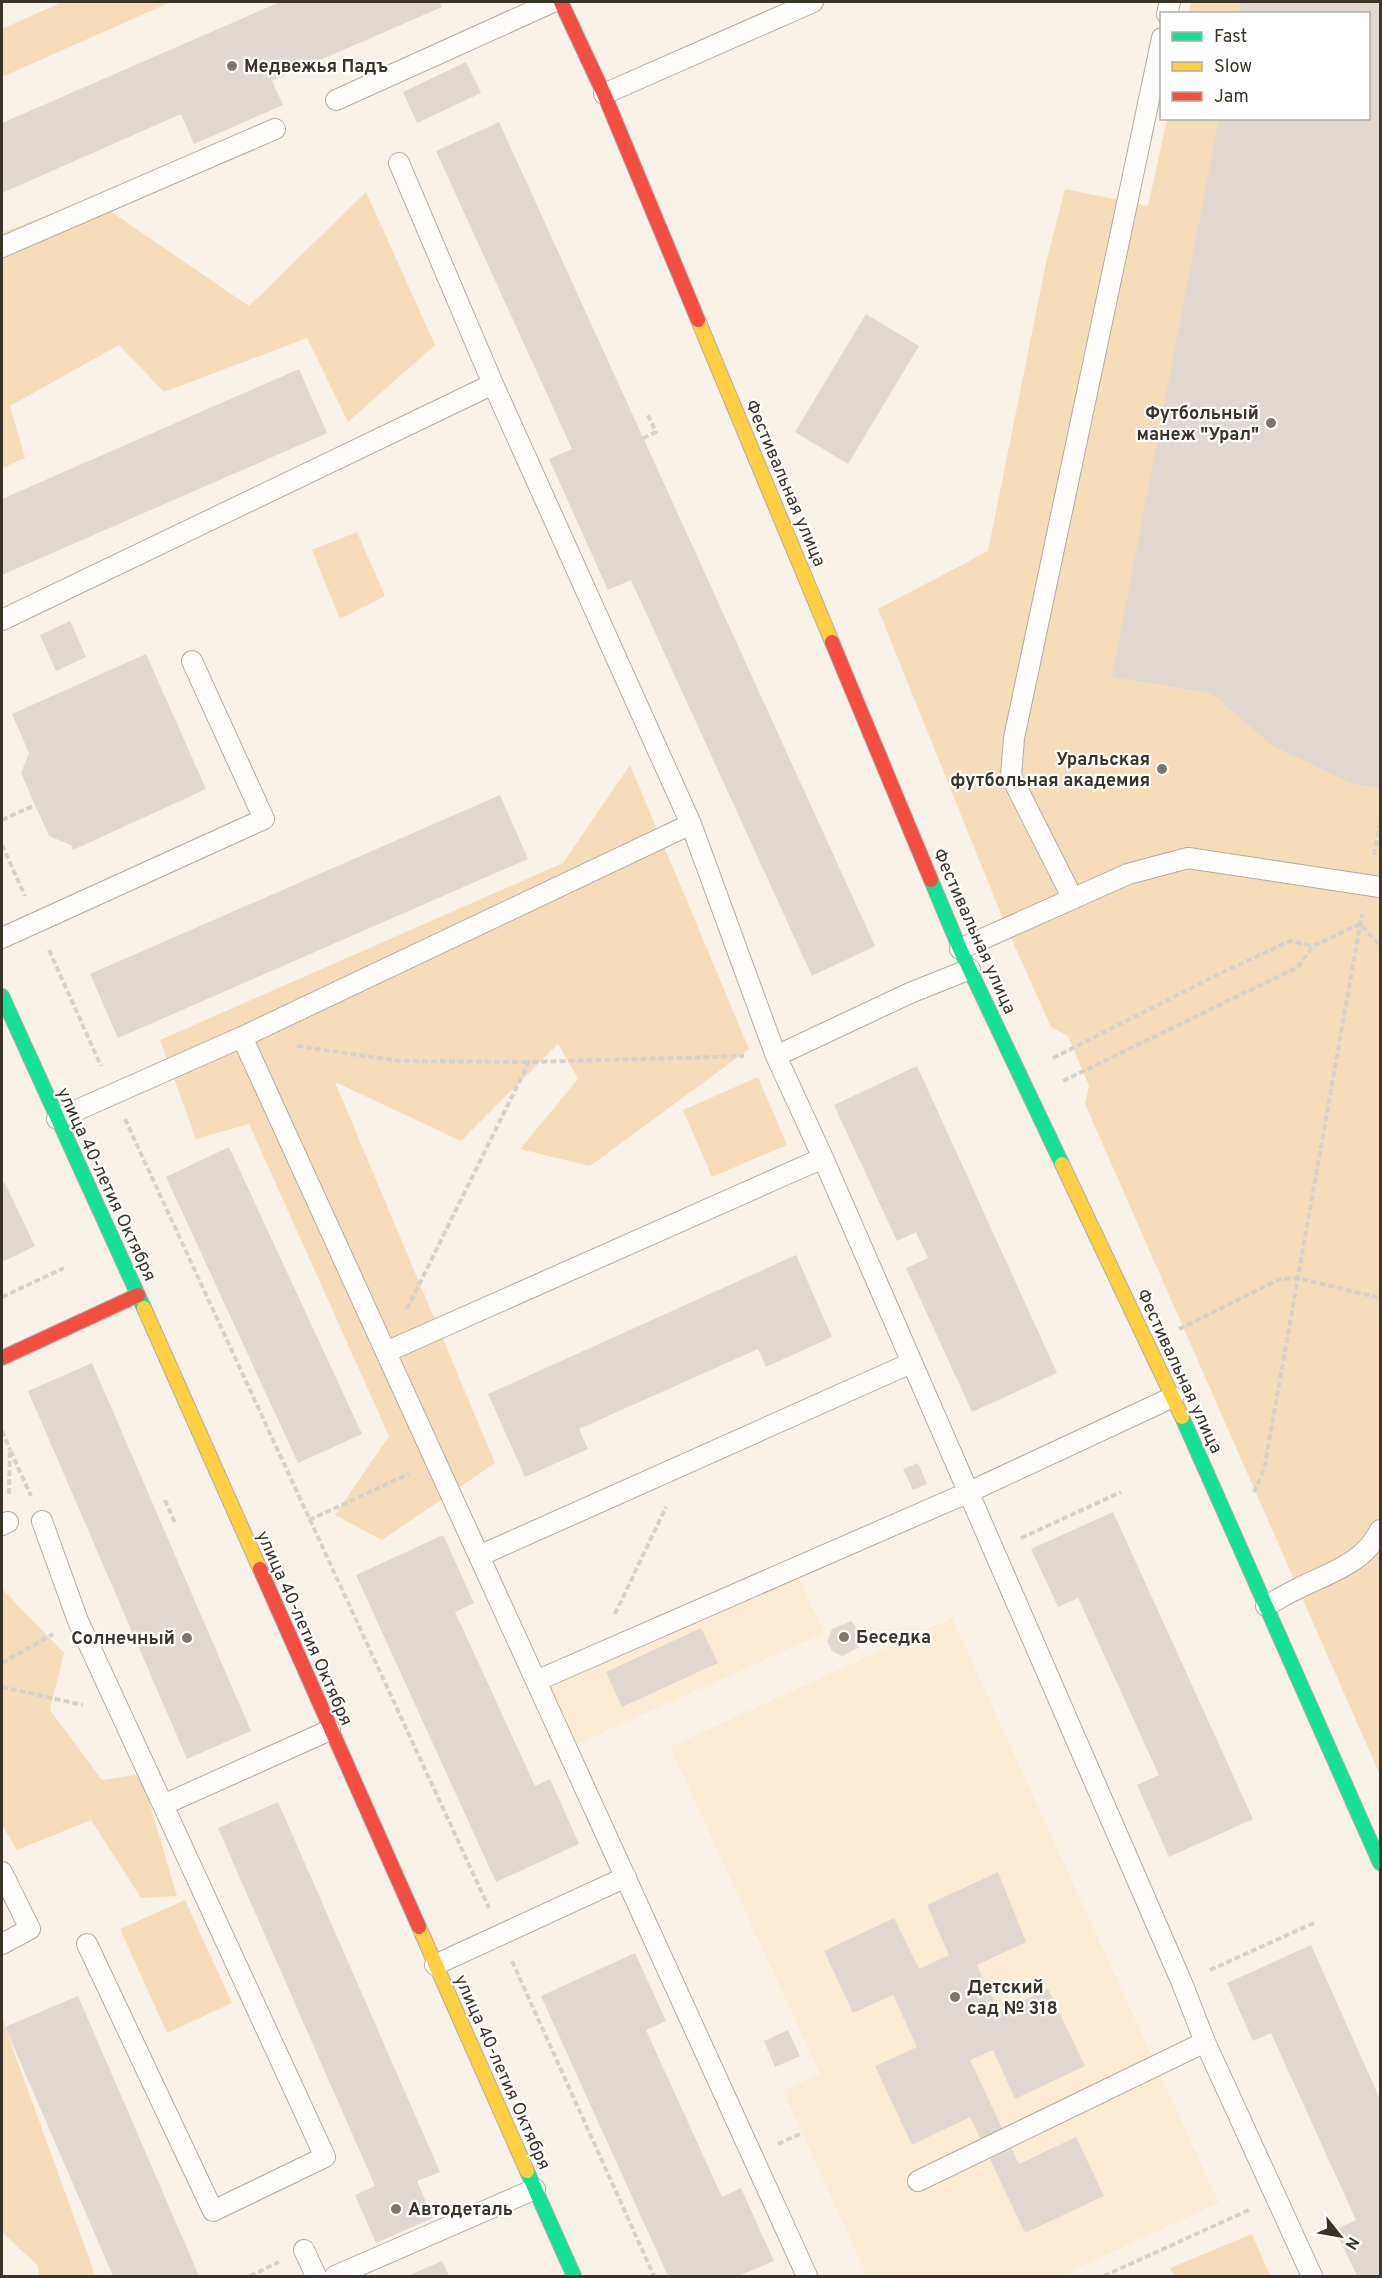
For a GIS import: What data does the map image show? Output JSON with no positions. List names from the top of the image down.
{
  "streets": {
    "street": ["Фестивальная улица", "улица 40-летия Октября"]
  },
  "places": [
    "Медвежья Падъ",
    "Футбольный манеж \"Урал\"",
    "Уральская футбольная академия",
    "Беседка",
    "Солнечный",
    "Детский сад № 318",
    "Автодеталь"
  ],
  "legend": ["Fast", "Slow", "Jam"],
  "north": "bottom right"
}
